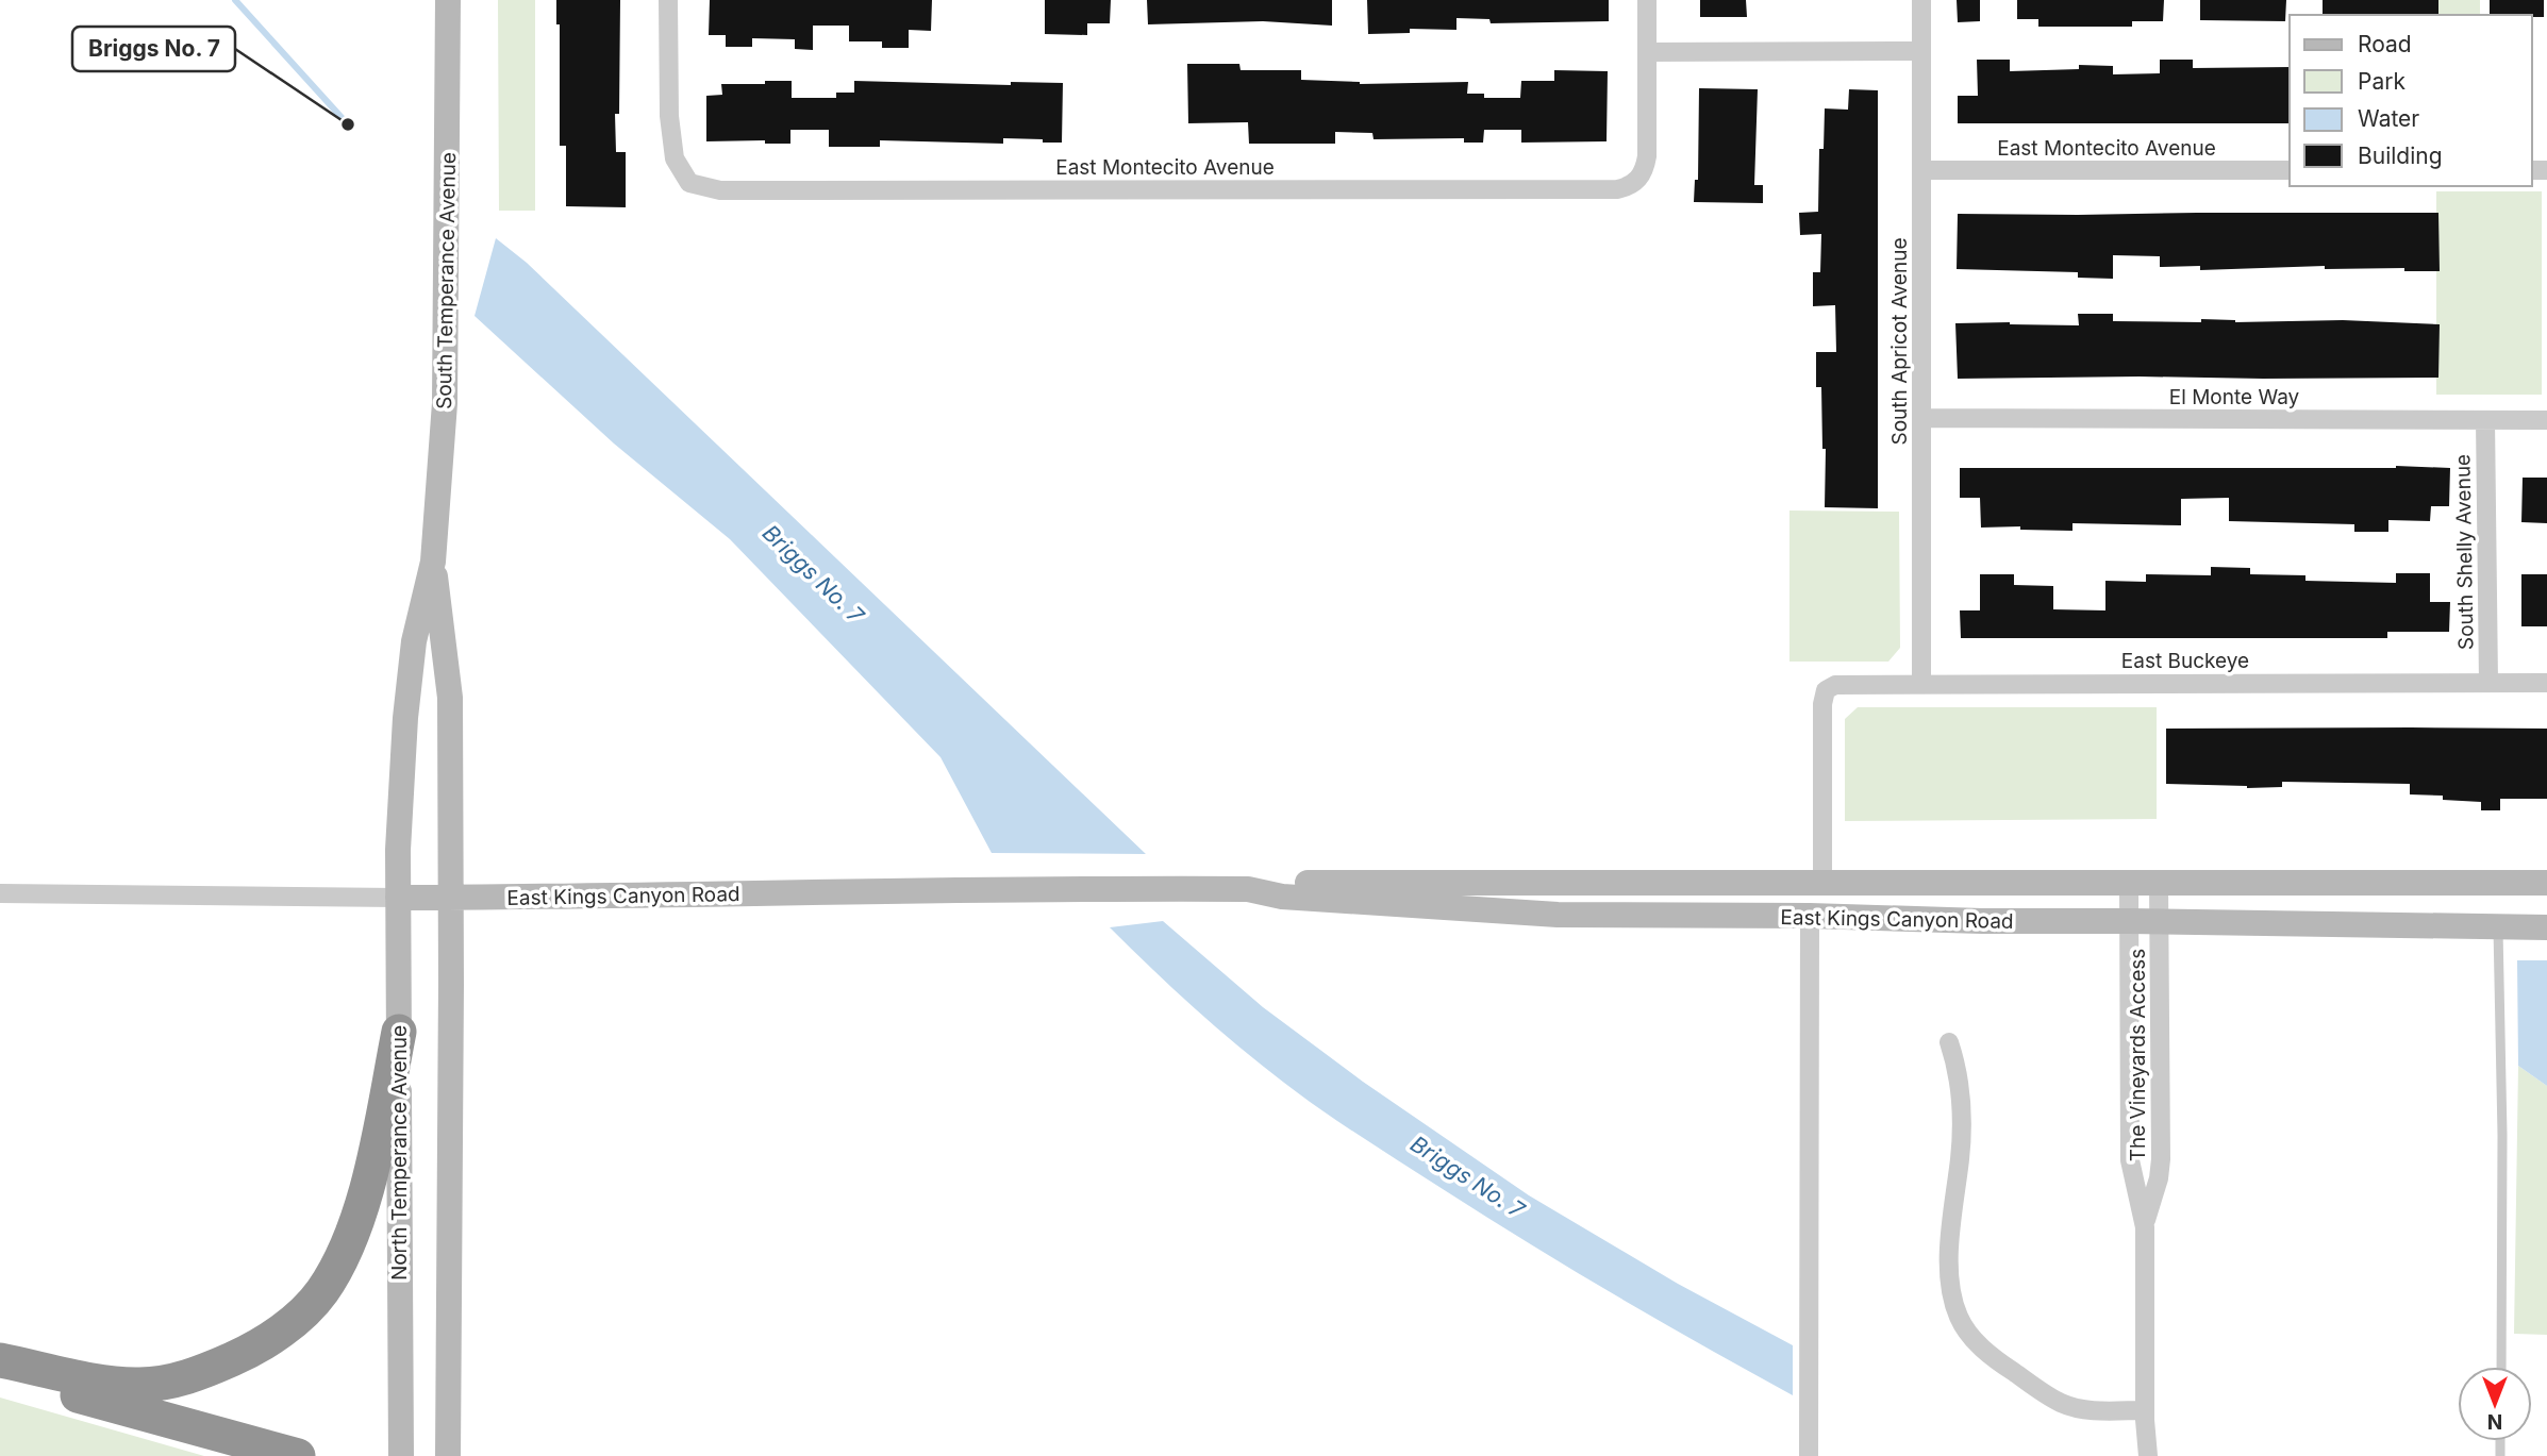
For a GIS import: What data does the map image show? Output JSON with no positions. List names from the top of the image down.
{
  "streets": {
    "main road": ["South Temperance Avenue", "East Kings Canyon Road", "North Temperance Avenue"],
    "street": [
      "East Montecito Avenue",
      "South Apricot Avenue",
      "El Monte Way",
      "South Shelly Avenue",
      "East Buckeye",
      "The Vineyards Access"
    ]
  },
  "crossings": [
    ["East Montecito Avenue", "South Apricot Avenue"],
    ["South Temperance Avenue", "East Kings Canyon Road"],
    ["South Temperance Avenue", "North Temperance Avenue"],
    ["South Apricot Avenue", "El Monte Way"],
    ["South Apricot Avenue", "East Buckeye"],
    ["El Monte Way", "South Shelly Avenue"],
    ["South Shelly Avenue", "East Buckeye"],
    ["East Buckeye", "East Kings Canyon Road"],
    ["East Kings Canyon Road", "The Vineyards Access"],
    ["East Kings Canyon Road", "North Temperance Avenue"]
  ],
  "water": ["Briggs No. 7"],
  "places": ["Briggs No. 7"],
  "legend": [
    "Road",
    "Park",
    "Water",
    "Building"
  ],
  "north": "bottom"
}
